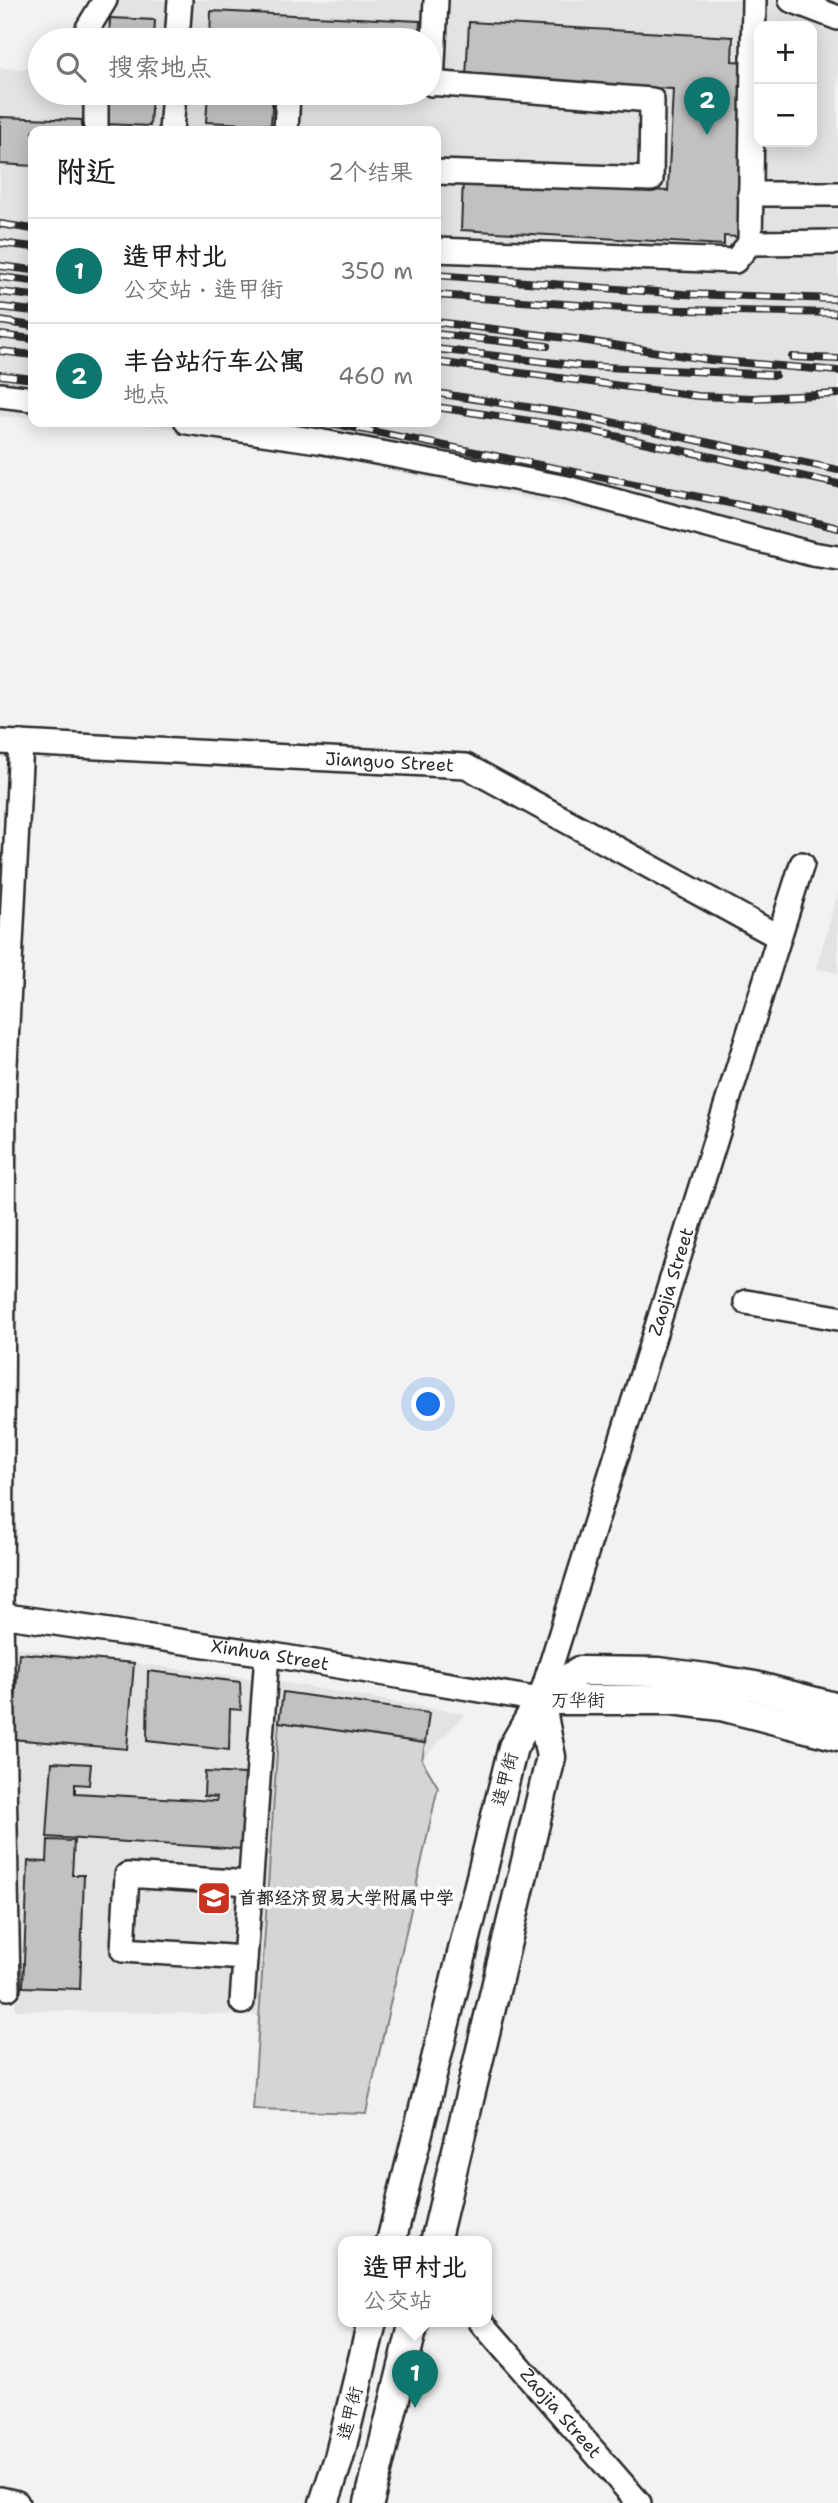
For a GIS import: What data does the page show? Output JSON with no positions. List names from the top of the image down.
{
  "streets": {
    "main road": ["万华街", "造甲街"],
    "street": ["Jianguo Street", "Zaojia Street", "Xinhua Street"]
  },
  "crossings": [
    ["Jianguo Street", "Zaojia Street"],
    ["Zaojia Street", "Xinhua Street"],
    ["Zaojia Street", "万华街"],
    ["Zaojia Street", "造甲街"],
    ["Xinhua Street", "万华街"],
    ["Xinhua Street", "造甲街"],
    ["万华街", "造甲街"]
  ],
  "places": {
    "school or university": ["首都经济贸易大学附属中学"]
  },
  "page": {
    "map_buttons": ["+", "−"],
    "search": "搜索地点",
    "pins": ["2", "1"],
    "heading": ["附近", "2个结果"],
    "list": [
      {
        "mark": "1",
        "name": "造甲村北",
        "note": "公交站 · 造甲街",
        "value": "350 m"
      },
      {
        "mark": "2",
        "name": "丰台站行车公寓",
        "note": "地点",
        "value": "460 m"
      }
    ],
    "popup": ["造甲村北", "公交站"]
  }
}
